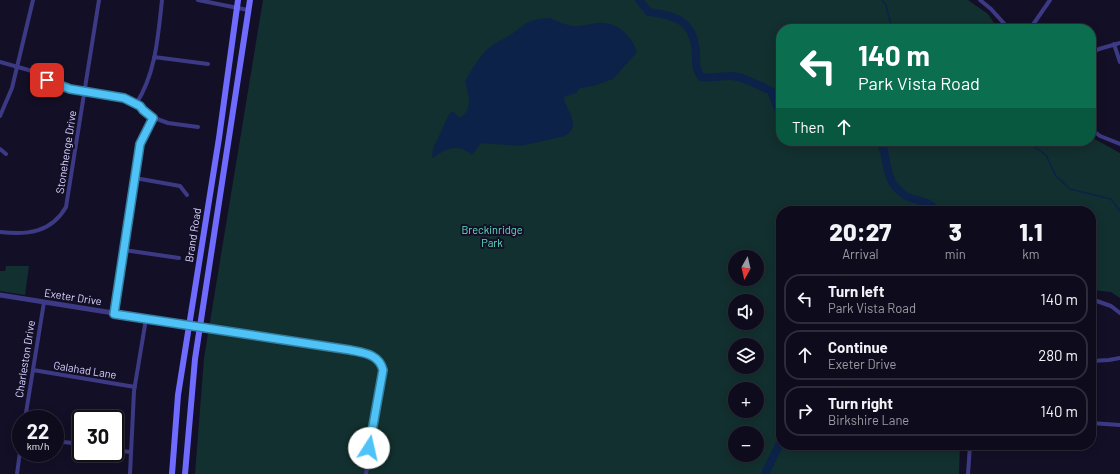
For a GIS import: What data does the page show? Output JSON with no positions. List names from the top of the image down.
{
  "streets": {
    "main road": ["Brand Road"],
    "street": [
      "Stonehenge Drive",
      "Exeter Drive",
      "Charleston Drive",
      "Galahad Lane"
    ]
  },
  "crossings": [
    ["Brand Road", "Exeter Drive"],
    ["Exeter Drive", "Charleston Drive"],
    ["Charleston Drive", "Galahad Lane"]
  ],
  "parks": ["Breckinridge Park"],
  "north": "bottom",
  "page": {
    "turn": ["140 m", "Park Vista Road"],
    "then": "Then",
    "eta": [
      "20:27",
      "Arrival",
      "3",
      "min",
      "1.1",
      "km"
    ],
    "map_buttons": ["+", "−"],
    "list": [
      {
        "name": "Turn left",
        "note": "Park Vista Road",
        "value": "140 m"
      },
      {
        "name": "Continue",
        "note": "Exeter Drive",
        "value": "280 m"
      },
      {
        "name": "Turn right",
        "note": "Birkshire Lane",
        "value": "140 m"
      }
    ],
    "speed": "22 km/h",
    "limit": "30"
  }
}
